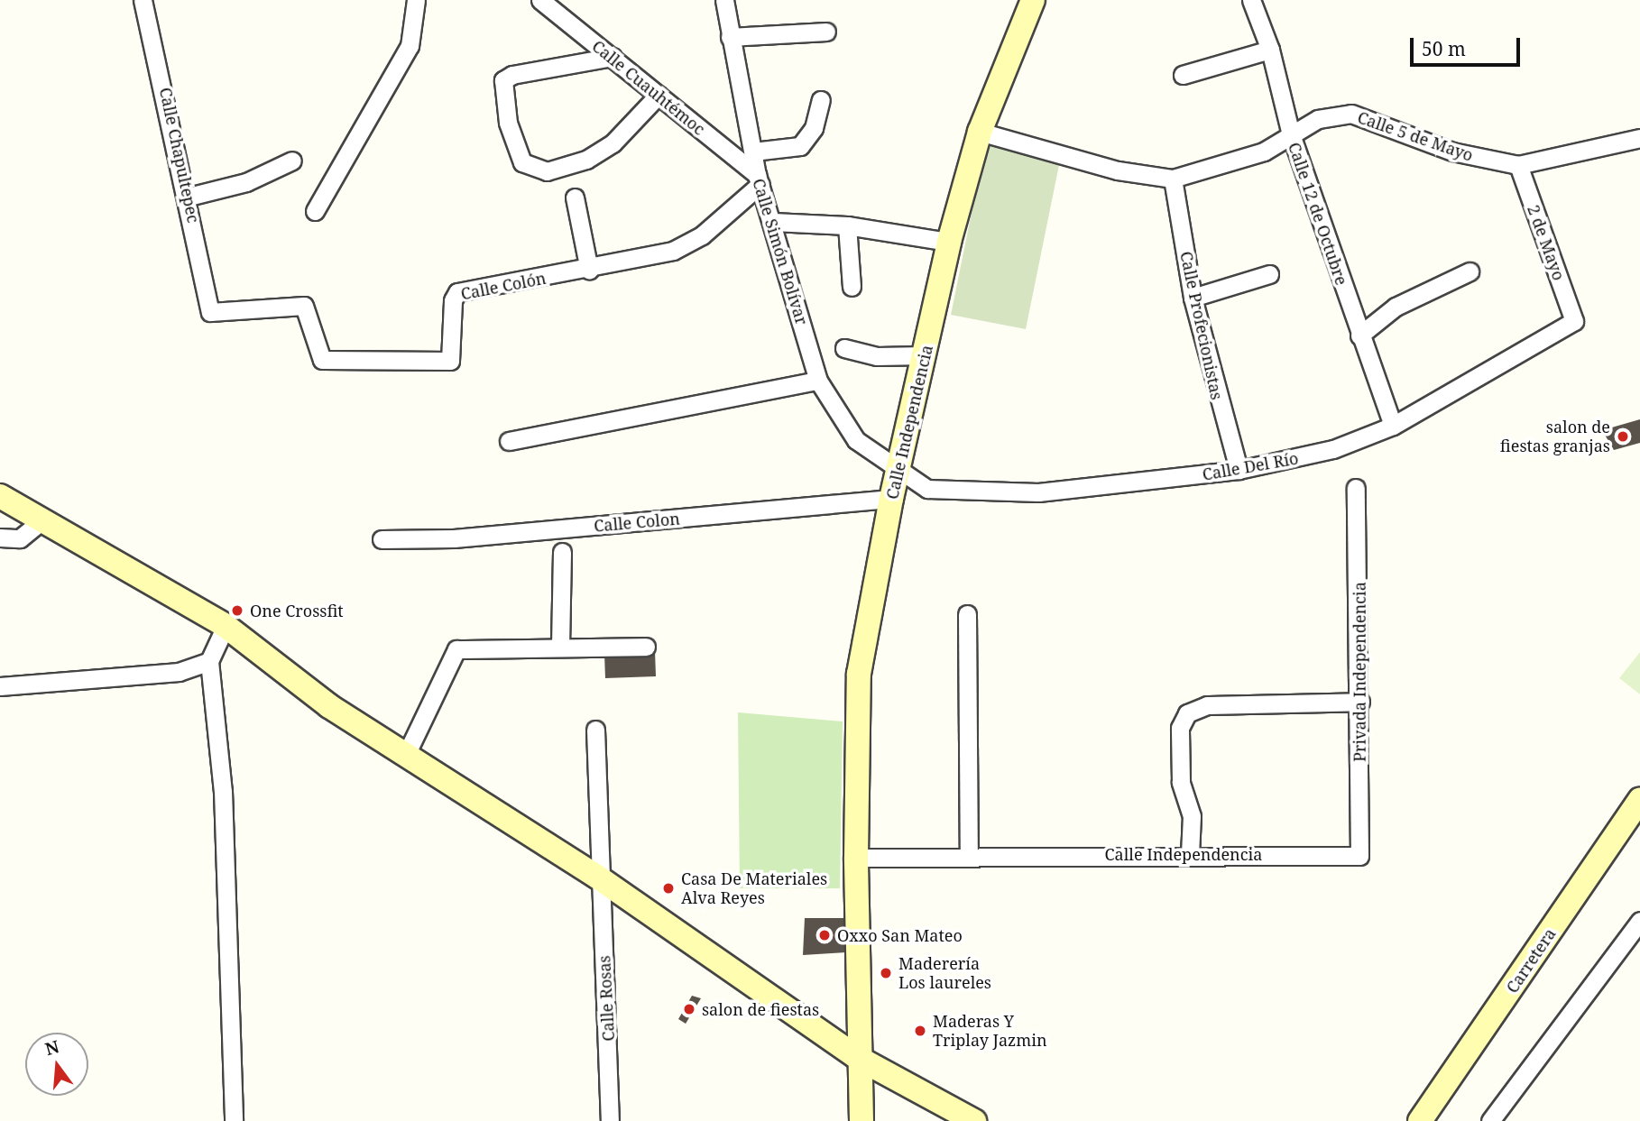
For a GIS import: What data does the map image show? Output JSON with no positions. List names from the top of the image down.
{
  "streets": {
    "street": [
      "Calle Cuauhtémoc",
      "Calle 5 de Mayo",
      "Calle Chapultepec",
      "Calle 12 de Octubre",
      "2 de Mayo",
      "Calle Simón Bolívar",
      "Calle Colón",
      "Calle Profecionistas",
      "Calle Independencia",
      "Calle Del Río",
      "Calle Colon",
      "Privada Independencia",
      "Carretera",
      "Calle Rosas"
    ]
  },
  "crossings": [
    ["Calle Cuauhtémoc", "Calle Simón Bolívar"],
    ["Calle Cuauhtémoc", "Calle Colón"],
    ["Calle 5 de Mayo", "Calle 12 de Octubre"],
    ["Calle 5 de Mayo", "2 de Mayo"],
    ["Calle 5 de Mayo", "Calle Profecionistas"],
    ["Calle 5 de Mayo", "Calle Independencia"],
    ["Calle Chapultepec", "Calle Colón"],
    ["Calle 12 de Octubre", "Calle Del Río"],
    ["2 de Mayo", "Calle Del Río"],
    ["Calle Simón Bolívar", "Calle Colón"],
    ["Calle Simón Bolívar", "Calle Independencia"],
    ["Calle Simón Bolívar", "Calle Del Río"],
    ["Calle Profecionistas", "Calle Del Río"],
    ["Calle Independencia", "Calle Del Río"],
    ["Calle Independencia", "Calle Colon"],
    ["Calle Independencia", "Privada Independencia"]
  ],
  "places": [
    "salon de fiestas granjas",
    "One Crossfit",
    "Casa De Materiales Alva Reyes",
    "Oxxo San Mateo",
    "Maderería Los laureles",
    "salon de fiestas",
    "Maderas Y Triplay Jazmin"
  ],
  "scale_bar": "50 m",
  "north": "top"
}
